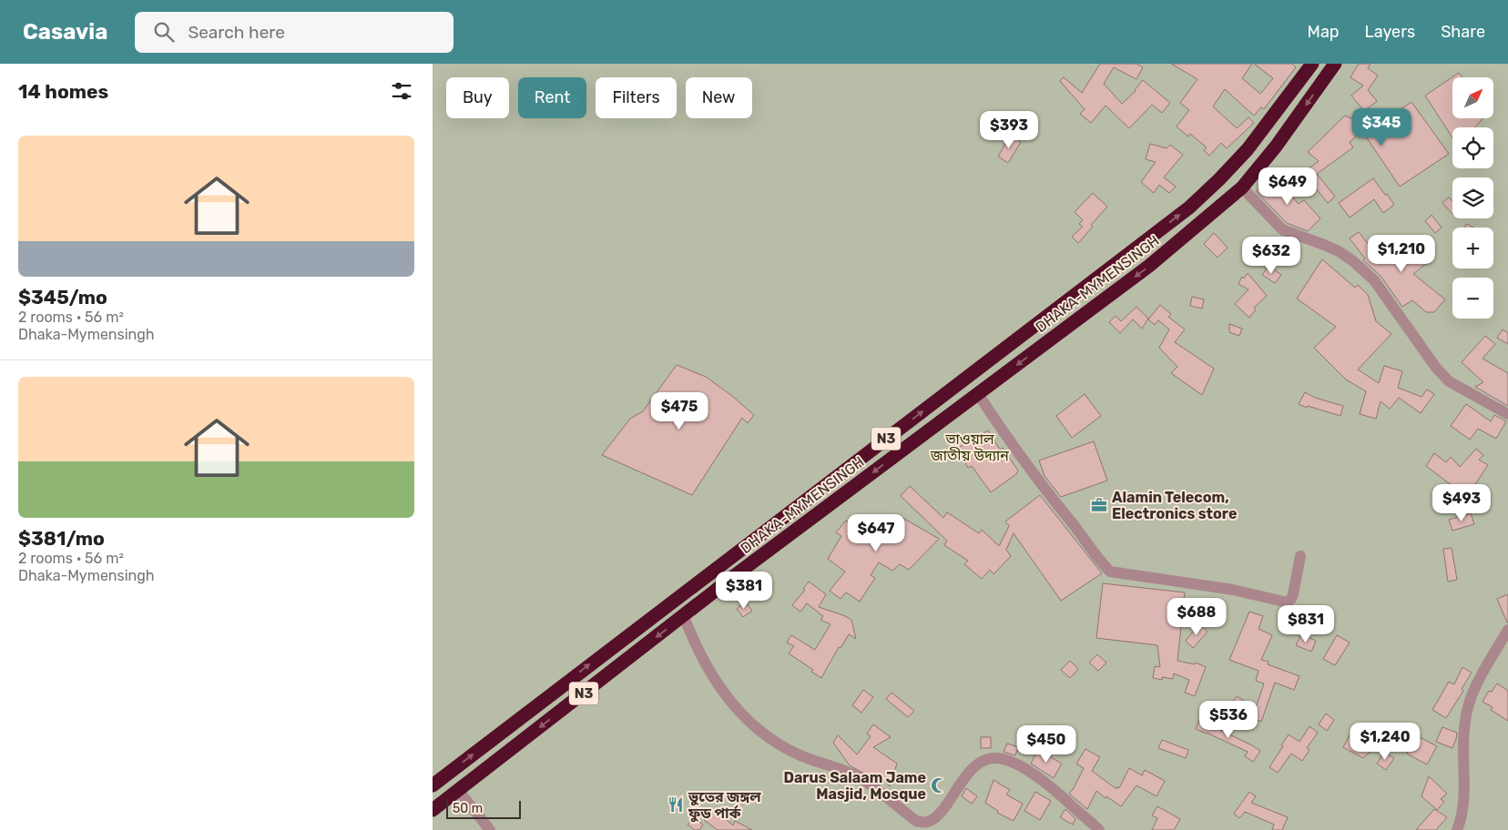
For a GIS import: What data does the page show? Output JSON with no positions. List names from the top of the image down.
{
  "streets": {
    "highway": ["DHAKA-MYMENSINGH", "N3"]
  },
  "parks": ["ভাওয়াল জাতীয় উদ্যান"],
  "places": {
    "office": ["Alamin Telecom, Electronics store"],
    "mosque": ["Darus Salaam Jame Masjid, Mosque"],
    "restaurant": ["ভুতের জঙ্গল ফুড পার্ক"]
  },
  "scale_bar": "50 m",
  "north": "top right",
  "page": {
    "header": "Casavia",
    "search": "Search here",
    "nav": ["Map", "Layers", "Share"],
    "heading": "14 homes",
    "map_buttons": ["+", "−"],
    "chip": [
      "Buy",
      "Rent",
      "Filters",
      "New"
    ],
    "price": [
      "$345",
      "$393",
      "$649",
      "$1,210",
      "$632",
      "$475",
      "$493",
      "$647",
      "$381",
      "$688",
      "$831",
      "$536",
      "$1,240",
      "$450"
    ],
    "list": [
      {
        "name": "$345/mo",
        "note": "2 rooms · 56 m² · Dhaka-Mymensingh"
      },
      {
        "name": "$381/mo",
        "note": "2 rooms · 56 m² · Dhaka-Mymensingh"
      }
    ],
    "scale": "50 m"
  }
}
